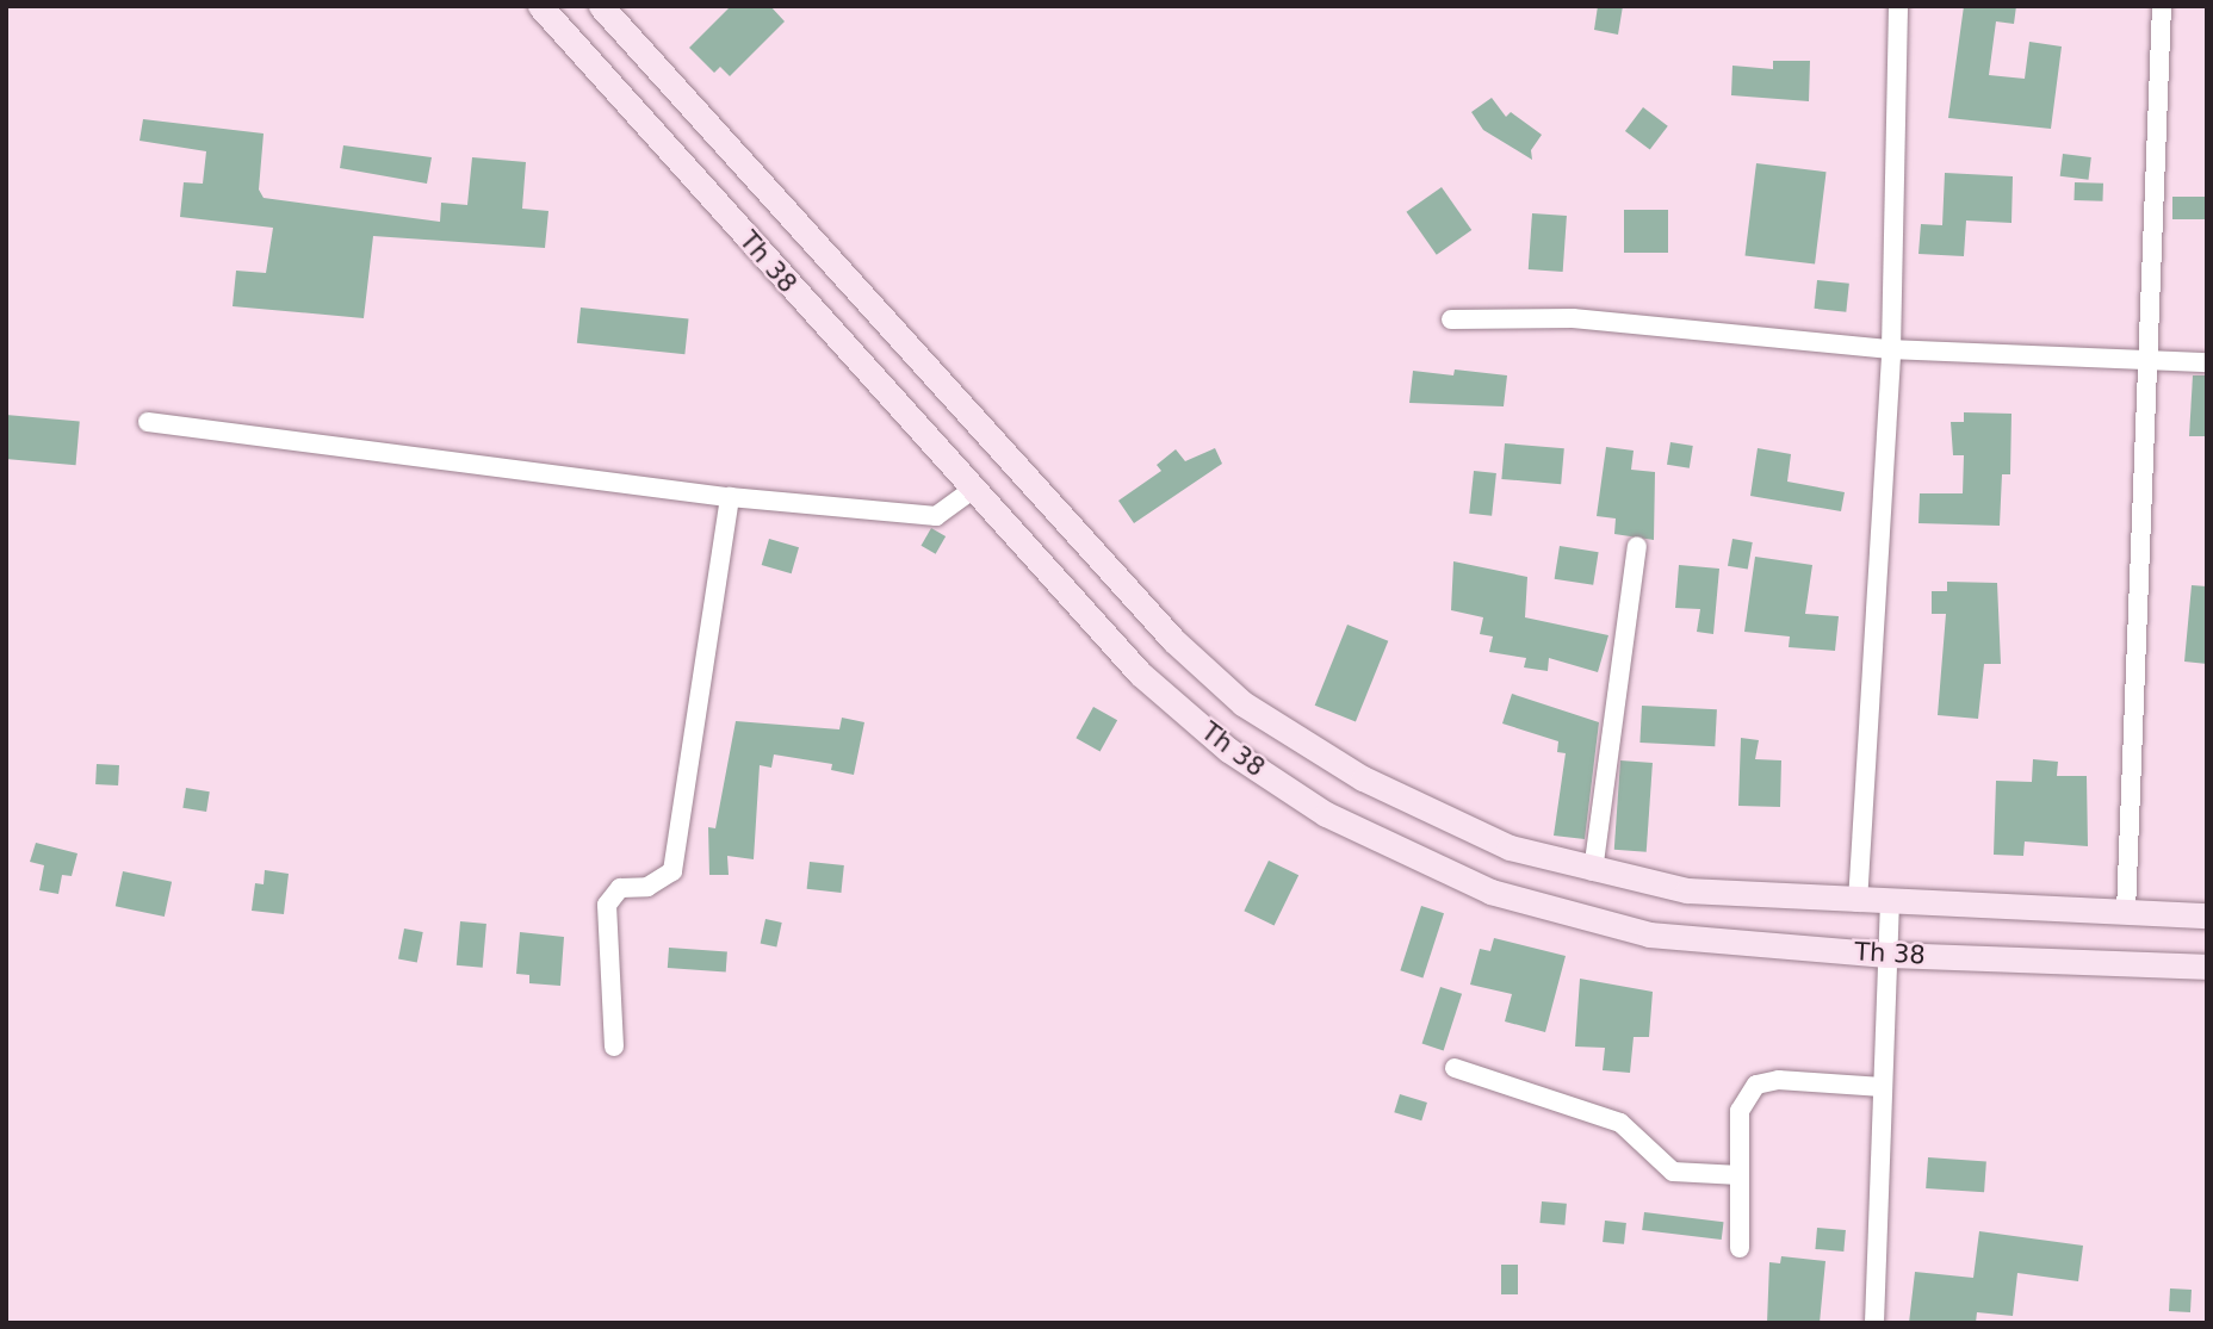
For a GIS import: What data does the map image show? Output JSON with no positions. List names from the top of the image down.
{
  "streets": {
    "street": ["Th 38"]
  }
}
